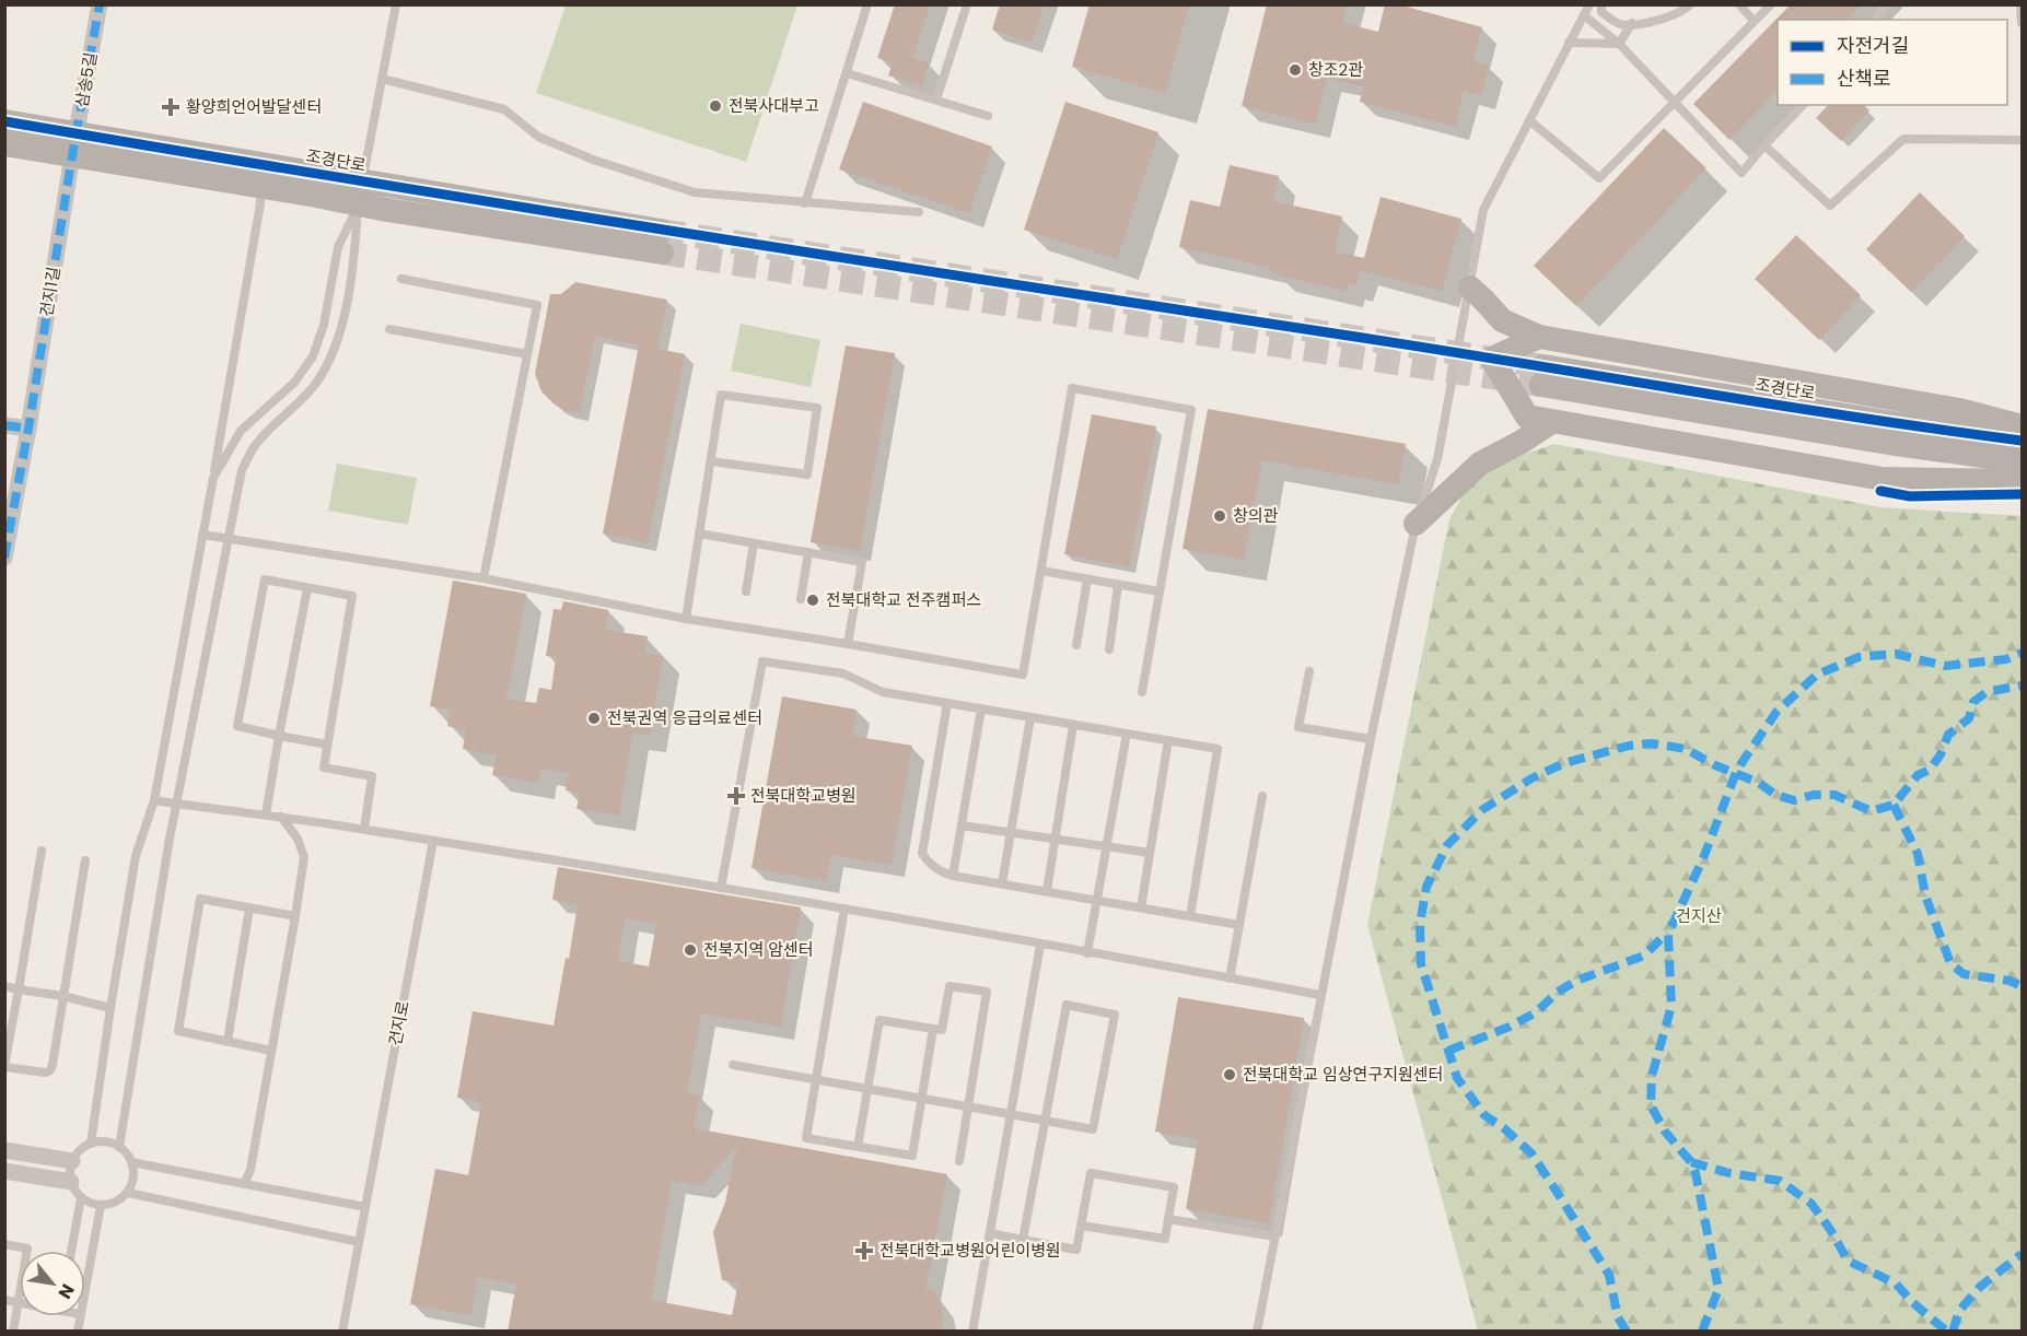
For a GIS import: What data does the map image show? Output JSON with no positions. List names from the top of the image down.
{
  "streets": {
    "street": ["삼송5길", "조경단로", "건지1길"],
    "lane": ["건지로"]
  },
  "crossings": [
    ["삼송5길", "조경단로"],
    ["삼송5길", "건지1길"],
    ["조경단로", "건지1길"]
  ],
  "parks": ["건지산"],
  "places": {
    "other": [
      "창조2관",
      "전북사대부고",
      "창의관",
      "전북대학교 전주캠퍼스",
      "전북권역 응급의료센터",
      "전북지역 암센터",
      "전북대학교 임상연구지원센터"
    ],
    "health": ["황양희언어발달센터", "전북대학교병원", "전북대학교병원어린이병원"]
  },
  "legend": ["자전거길", "산책로"],
  "north": "bottom right"
}
